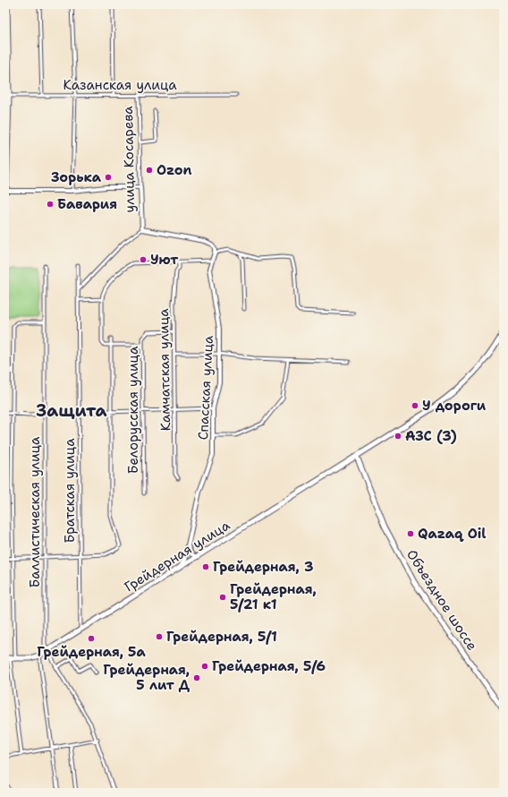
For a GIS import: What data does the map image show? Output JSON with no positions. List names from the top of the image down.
{
  "streets": {
    "main road": ["Грейдерная улица", "Объездное шоссе"],
    "street": [
      "Казанская улица",
      "улица Косарева",
      "Камчатская улица",
      "Спасская улица",
      "Белорусская улица",
      "Братская улица",
      "Баллистическая улица"
    ]
  },
  "crossings": [
    ["Казанская улица", "улица Косарева"],
    ["улица Косарева", "Братская улица"],
    ["Камчатская улица", "Белорусская улица"],
    ["Спасская улица", "Грейдерная улица"],
    ["Братская улица", "Грейдерная улица"],
    ["Баллистическая улица", "Грейдерная улица"],
    ["Грейдерная улица", "Объездное шоссе"]
  ],
  "districts": ["Защита"],
  "places": [
    "Ozon",
    "Зорька",
    "Бавария",
    "Уют",
    "У дороги",
    "АЗС (3)",
    "Qazaq Oil",
    "Грейдерная, 3",
    "Грейдерная, 5/21 к1",
    "Грейдерная, 5/1",
    "Грейдерная, 5а",
    "Грейдерная, 5/6",
    "Грейдерная, 5 лит Д"
  ]
}
